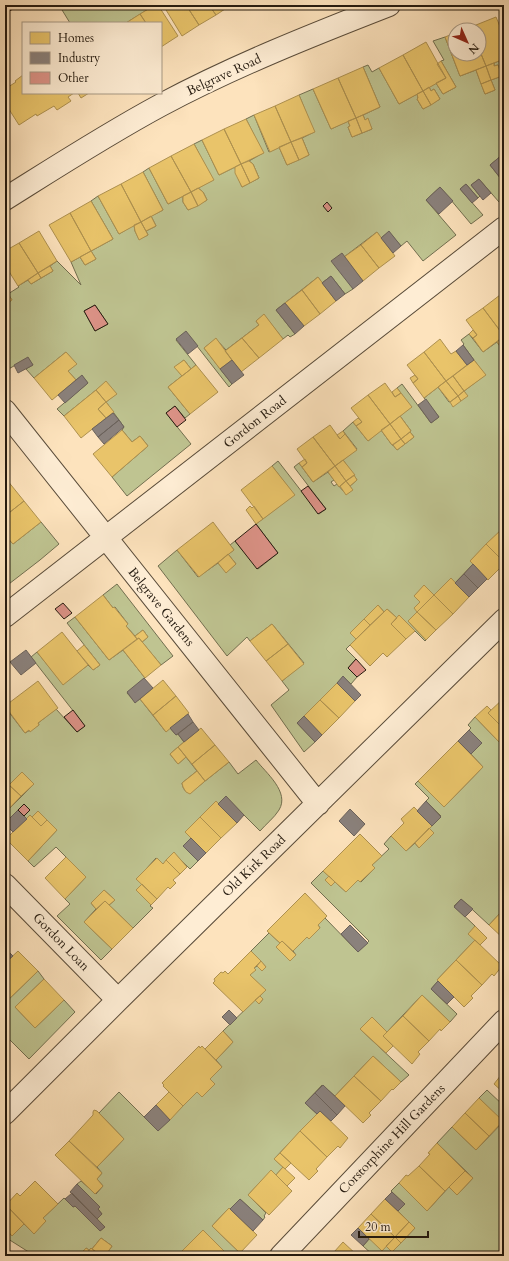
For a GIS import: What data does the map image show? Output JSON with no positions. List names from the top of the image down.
{
  "streets": {
    "street": [
      "Belgrave Road",
      "Gordon Road",
      "Belgrave Gardens",
      "Old Kirk Road",
      "Gordon Loan",
      "Corstorphine Hill Gardens"
    ]
  },
  "crossings": [
    ["Gordon Road", "Belgrave Gardens"],
    ["Belgrave Gardens", "Old Kirk Road"],
    ["Old Kirk Road", "Gordon Loan"]
  ],
  "legend": ["Homes", "Industry", "Other"],
  "scale_bar": "20 m",
  "north": "bottom right"
}
